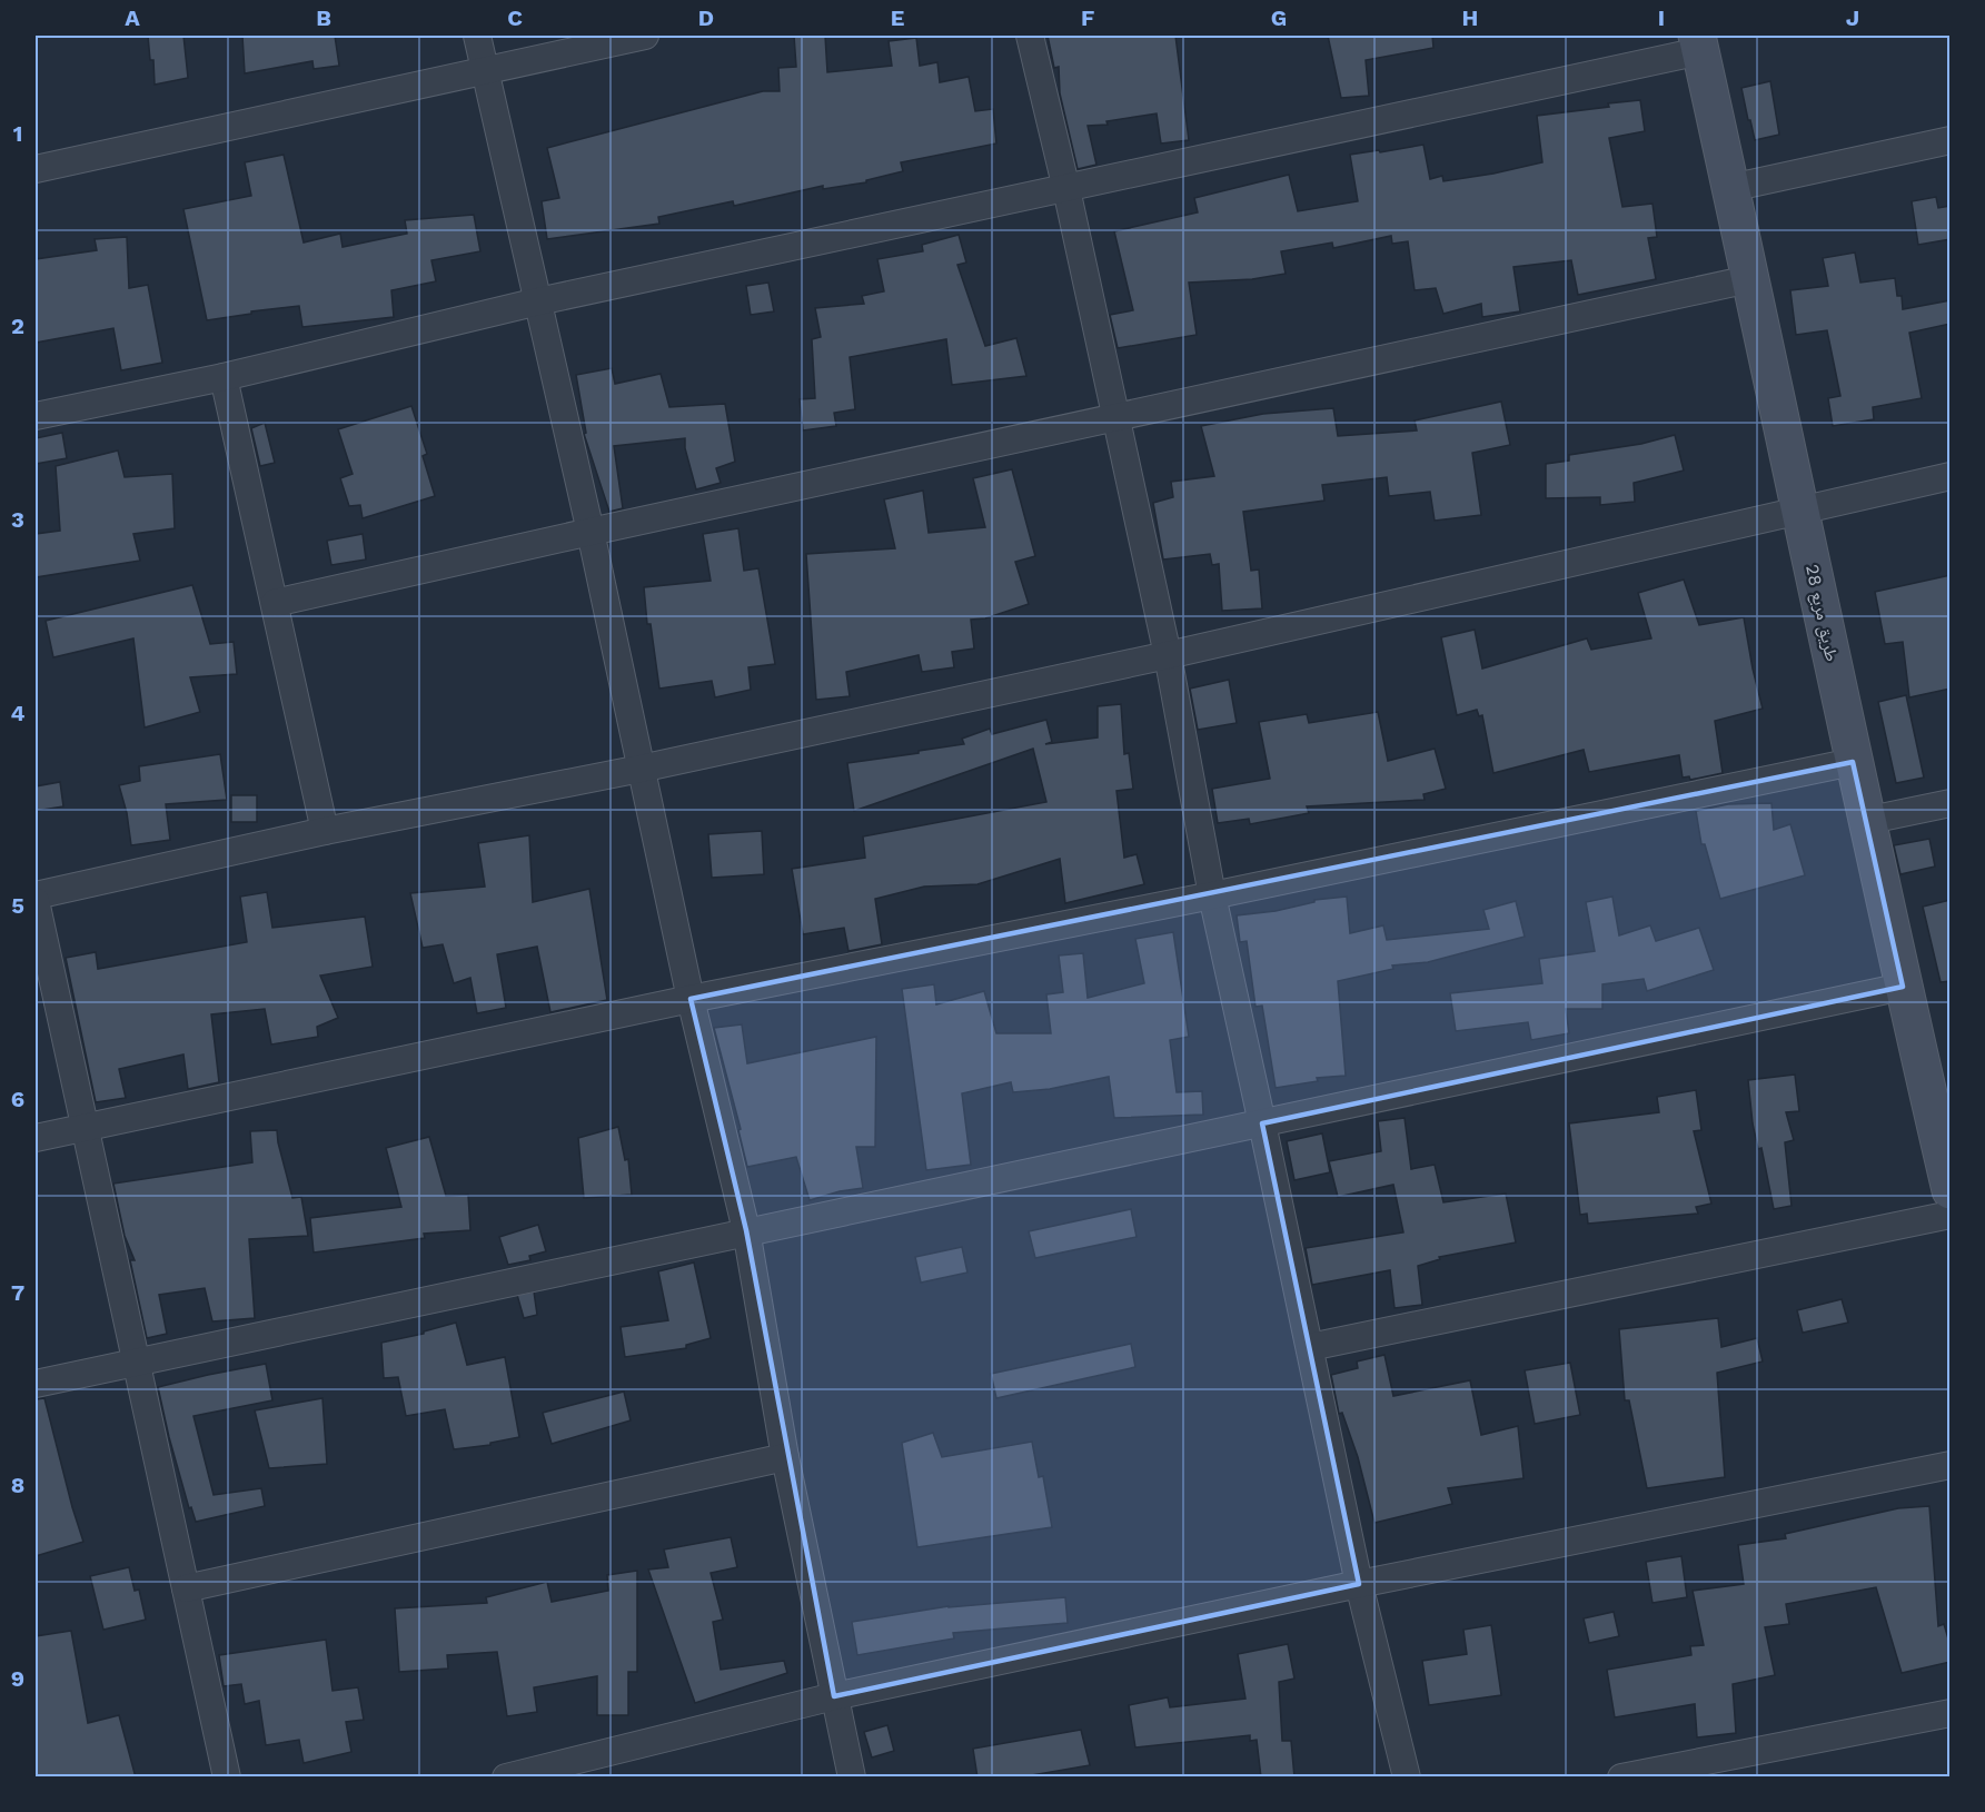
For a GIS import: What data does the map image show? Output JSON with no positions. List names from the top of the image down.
{
  "streets": {
    "street": ["طريق مربع 28"]
  },
  "grid": {
    "columns": [
      "A",
      "B",
      "C",
      "D",
      "E",
      "F",
      "G",
      "H",
      "I",
      "J"
    ],
    "rows": [
      "1",
      "2",
      "3",
      "4",
      "5",
      "6",
      "7",
      "8",
      "9"
    ]
  }
}
